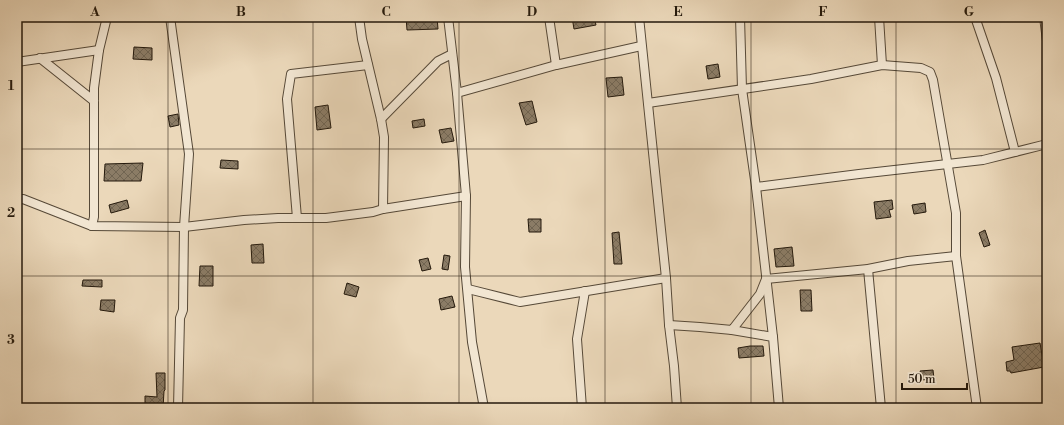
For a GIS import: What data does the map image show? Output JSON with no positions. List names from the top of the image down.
{
  "scale_bar": "50 m",
  "grid": {
    "columns": [
      "A",
      "B",
      "C",
      "D",
      "E",
      "F",
      "G"
    ],
    "rows": ["1", "2", "3"]
  }
}
